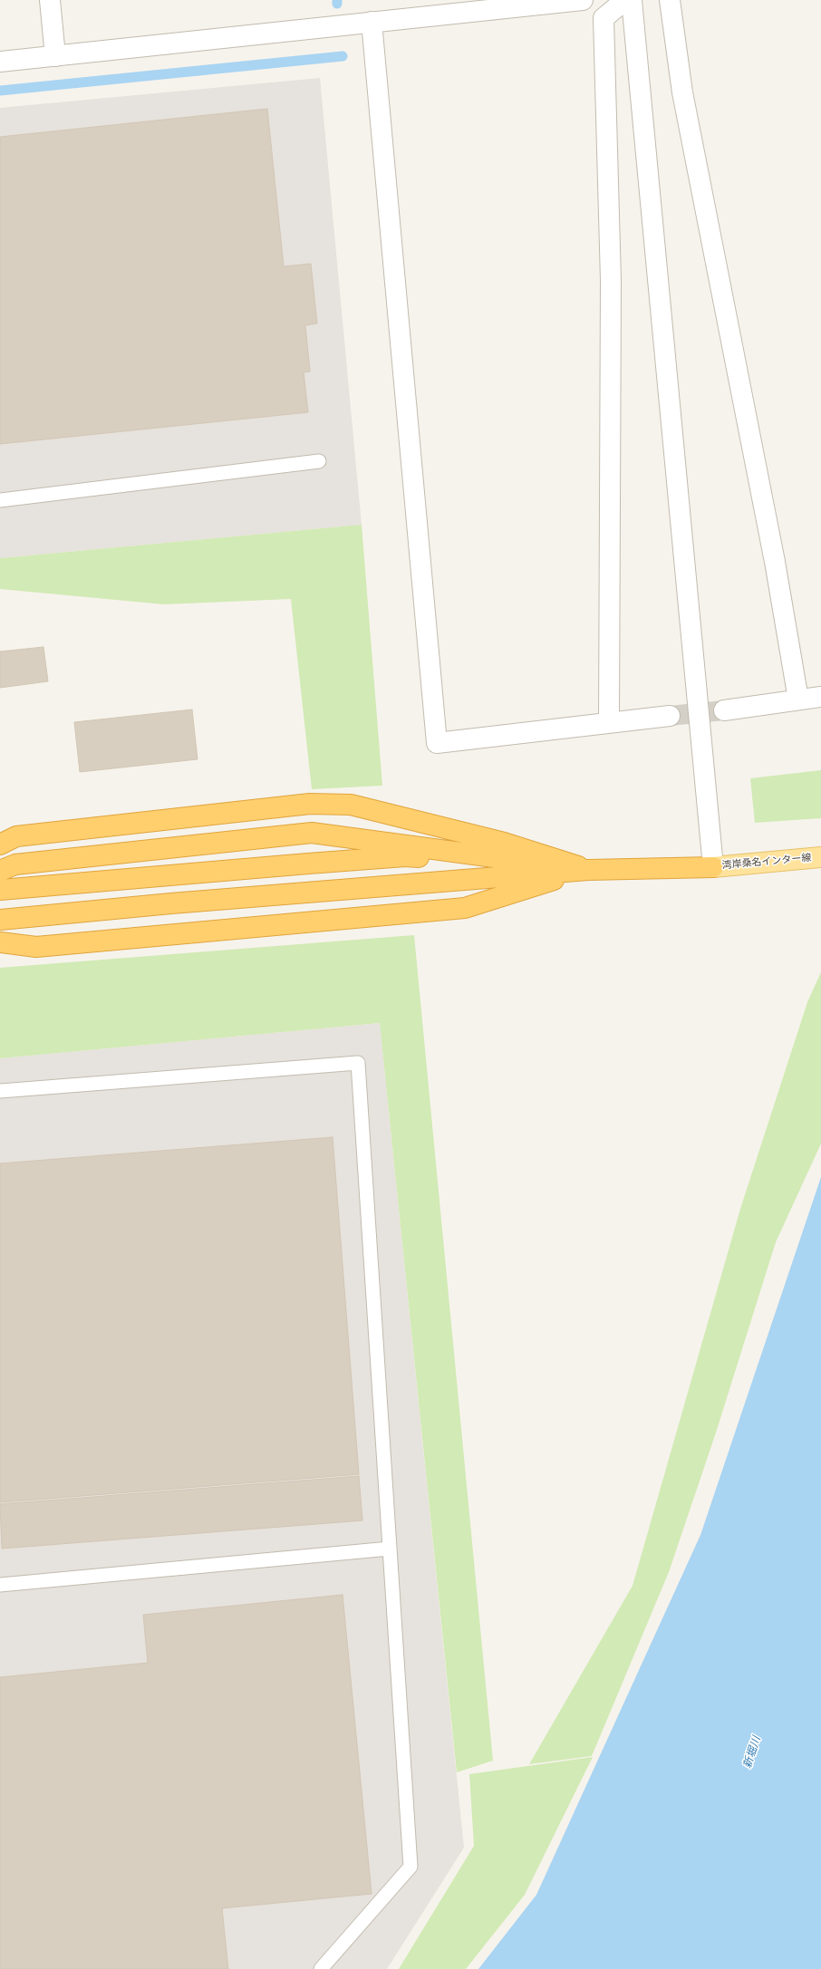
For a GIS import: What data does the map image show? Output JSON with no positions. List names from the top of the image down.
{
  "streets": {
    "main road": ["湾岸桑名インター線"]
  },
  "water": ["新堀川"]
}
